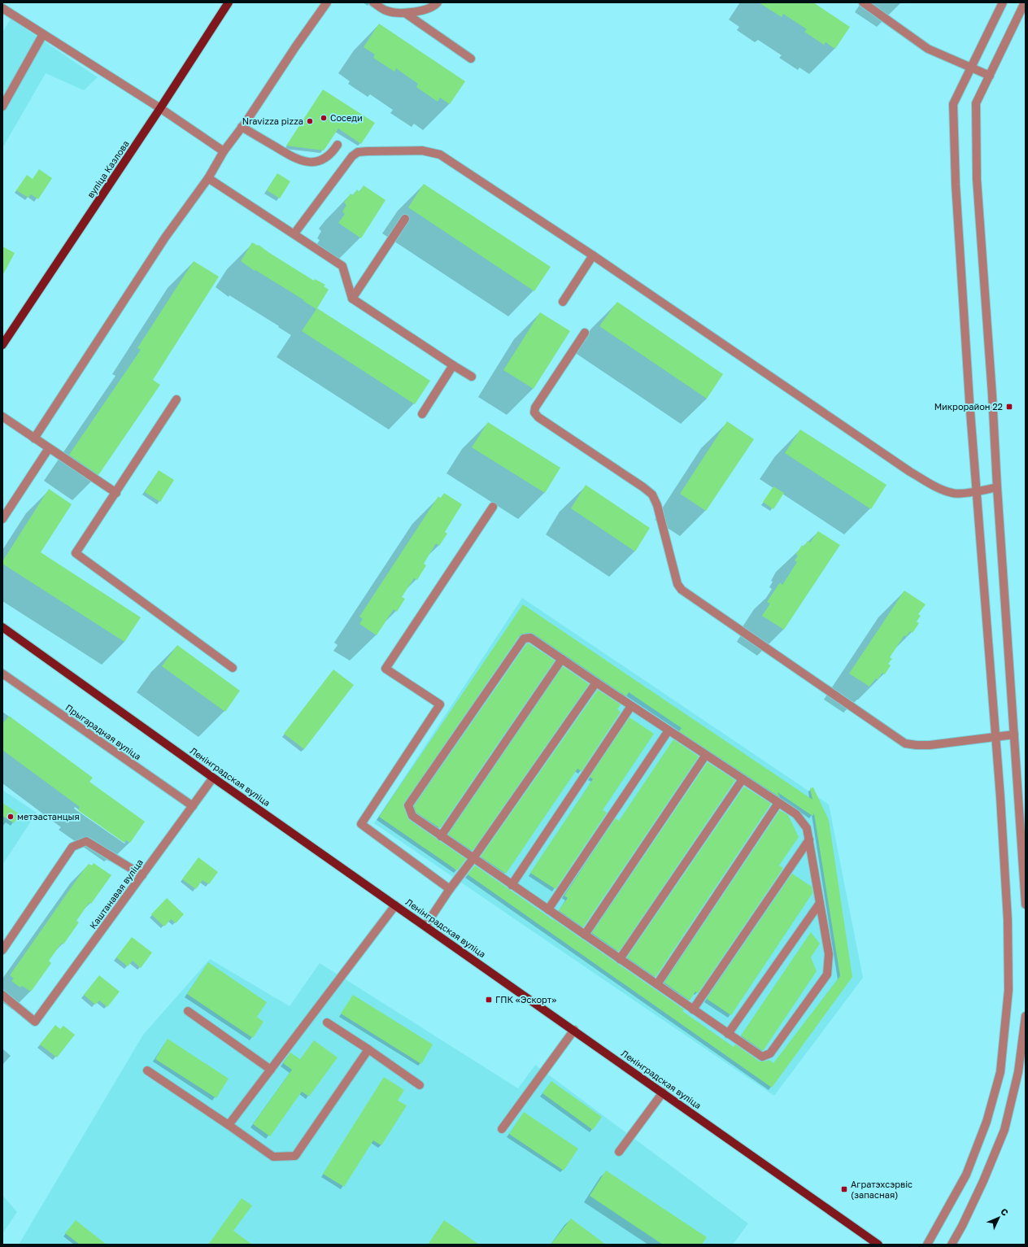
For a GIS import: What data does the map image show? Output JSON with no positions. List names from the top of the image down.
{
  "streets": {
    "main road": ["вуліца Казлова", "Ленінградская вуліца"],
    "street": ["Прыгарадная вуліца", "Каштанавая вуліца"]
  },
  "crossings": [
    ["Прыгарадная вуліца", "Каштанавая вуліца"],
    ["Ленінградская вуліца", "Каштанавая вуліца"]
  ],
  "places": {
    "other": ["Соседи", "Nravizza pizza", "метэастанцыя"],
    "transit": ["Микрорайон 22", "ГПК «Эскорт»", "Агратэхсэрвіс (запасная)"]
  },
  "north": "top right"
}
